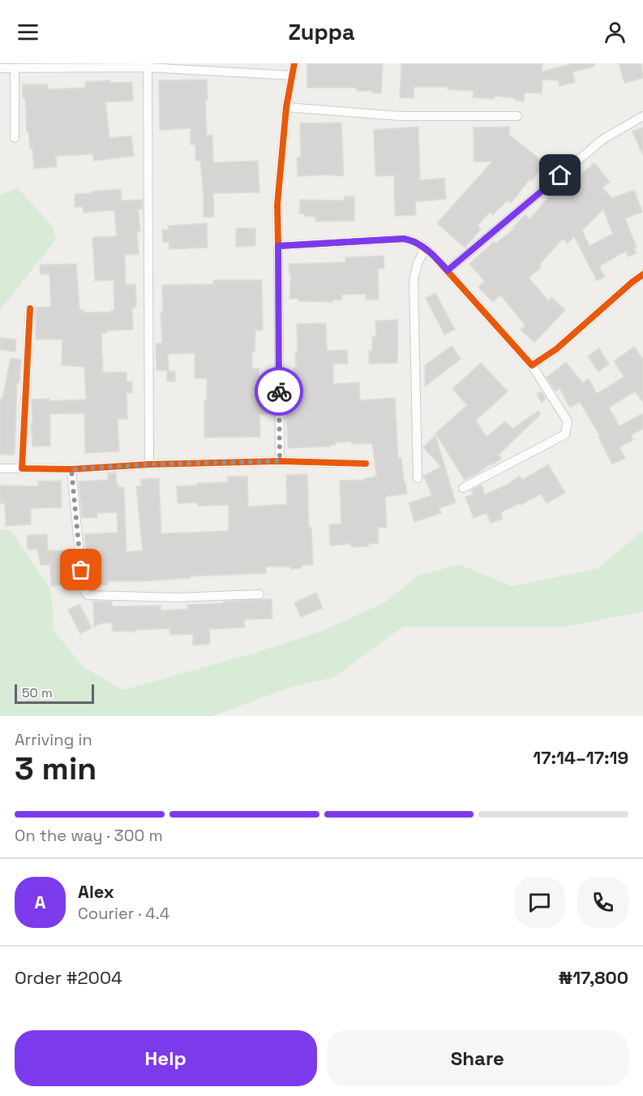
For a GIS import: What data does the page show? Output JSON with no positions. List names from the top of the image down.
{
  "scale_bar": "50 m",
  "page": {
    "header": "Zuppa",
    "scale": "50 m",
    "heading": ["3 min", "Arriving in", "17:14–17:19"],
    "panel": [
      "Alex",
      "Courier · 4.4",
      "Order #2004",
      "₦17,800"
    ],
    "bar": "On the way · 300 m",
    "round": "A",
    "buttons": ["Help", "Share"]
  }
}
